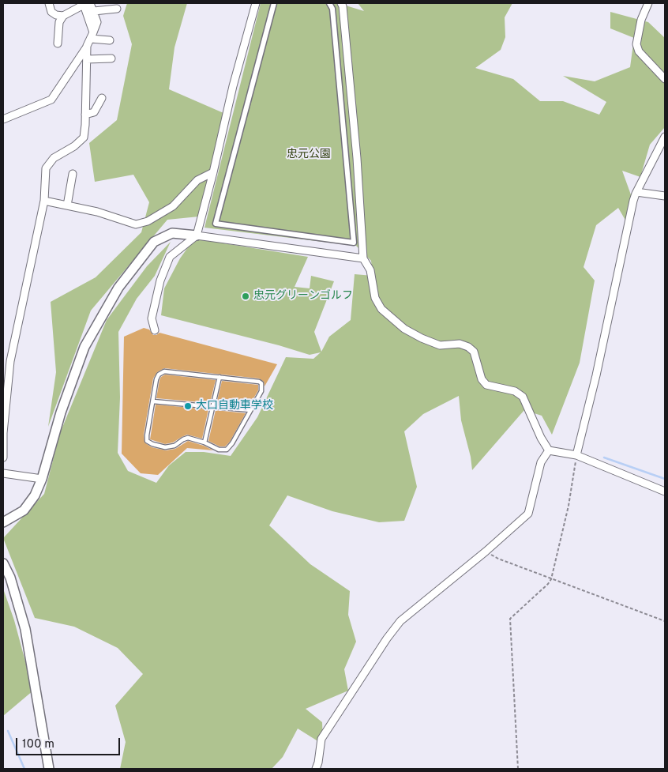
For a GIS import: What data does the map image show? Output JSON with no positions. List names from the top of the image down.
{
  "parks": ["忠元公園"],
  "places": ["忠元グリーンゴルフ", "大口自動車学校"],
  "scale_bar": "100 m"
}
